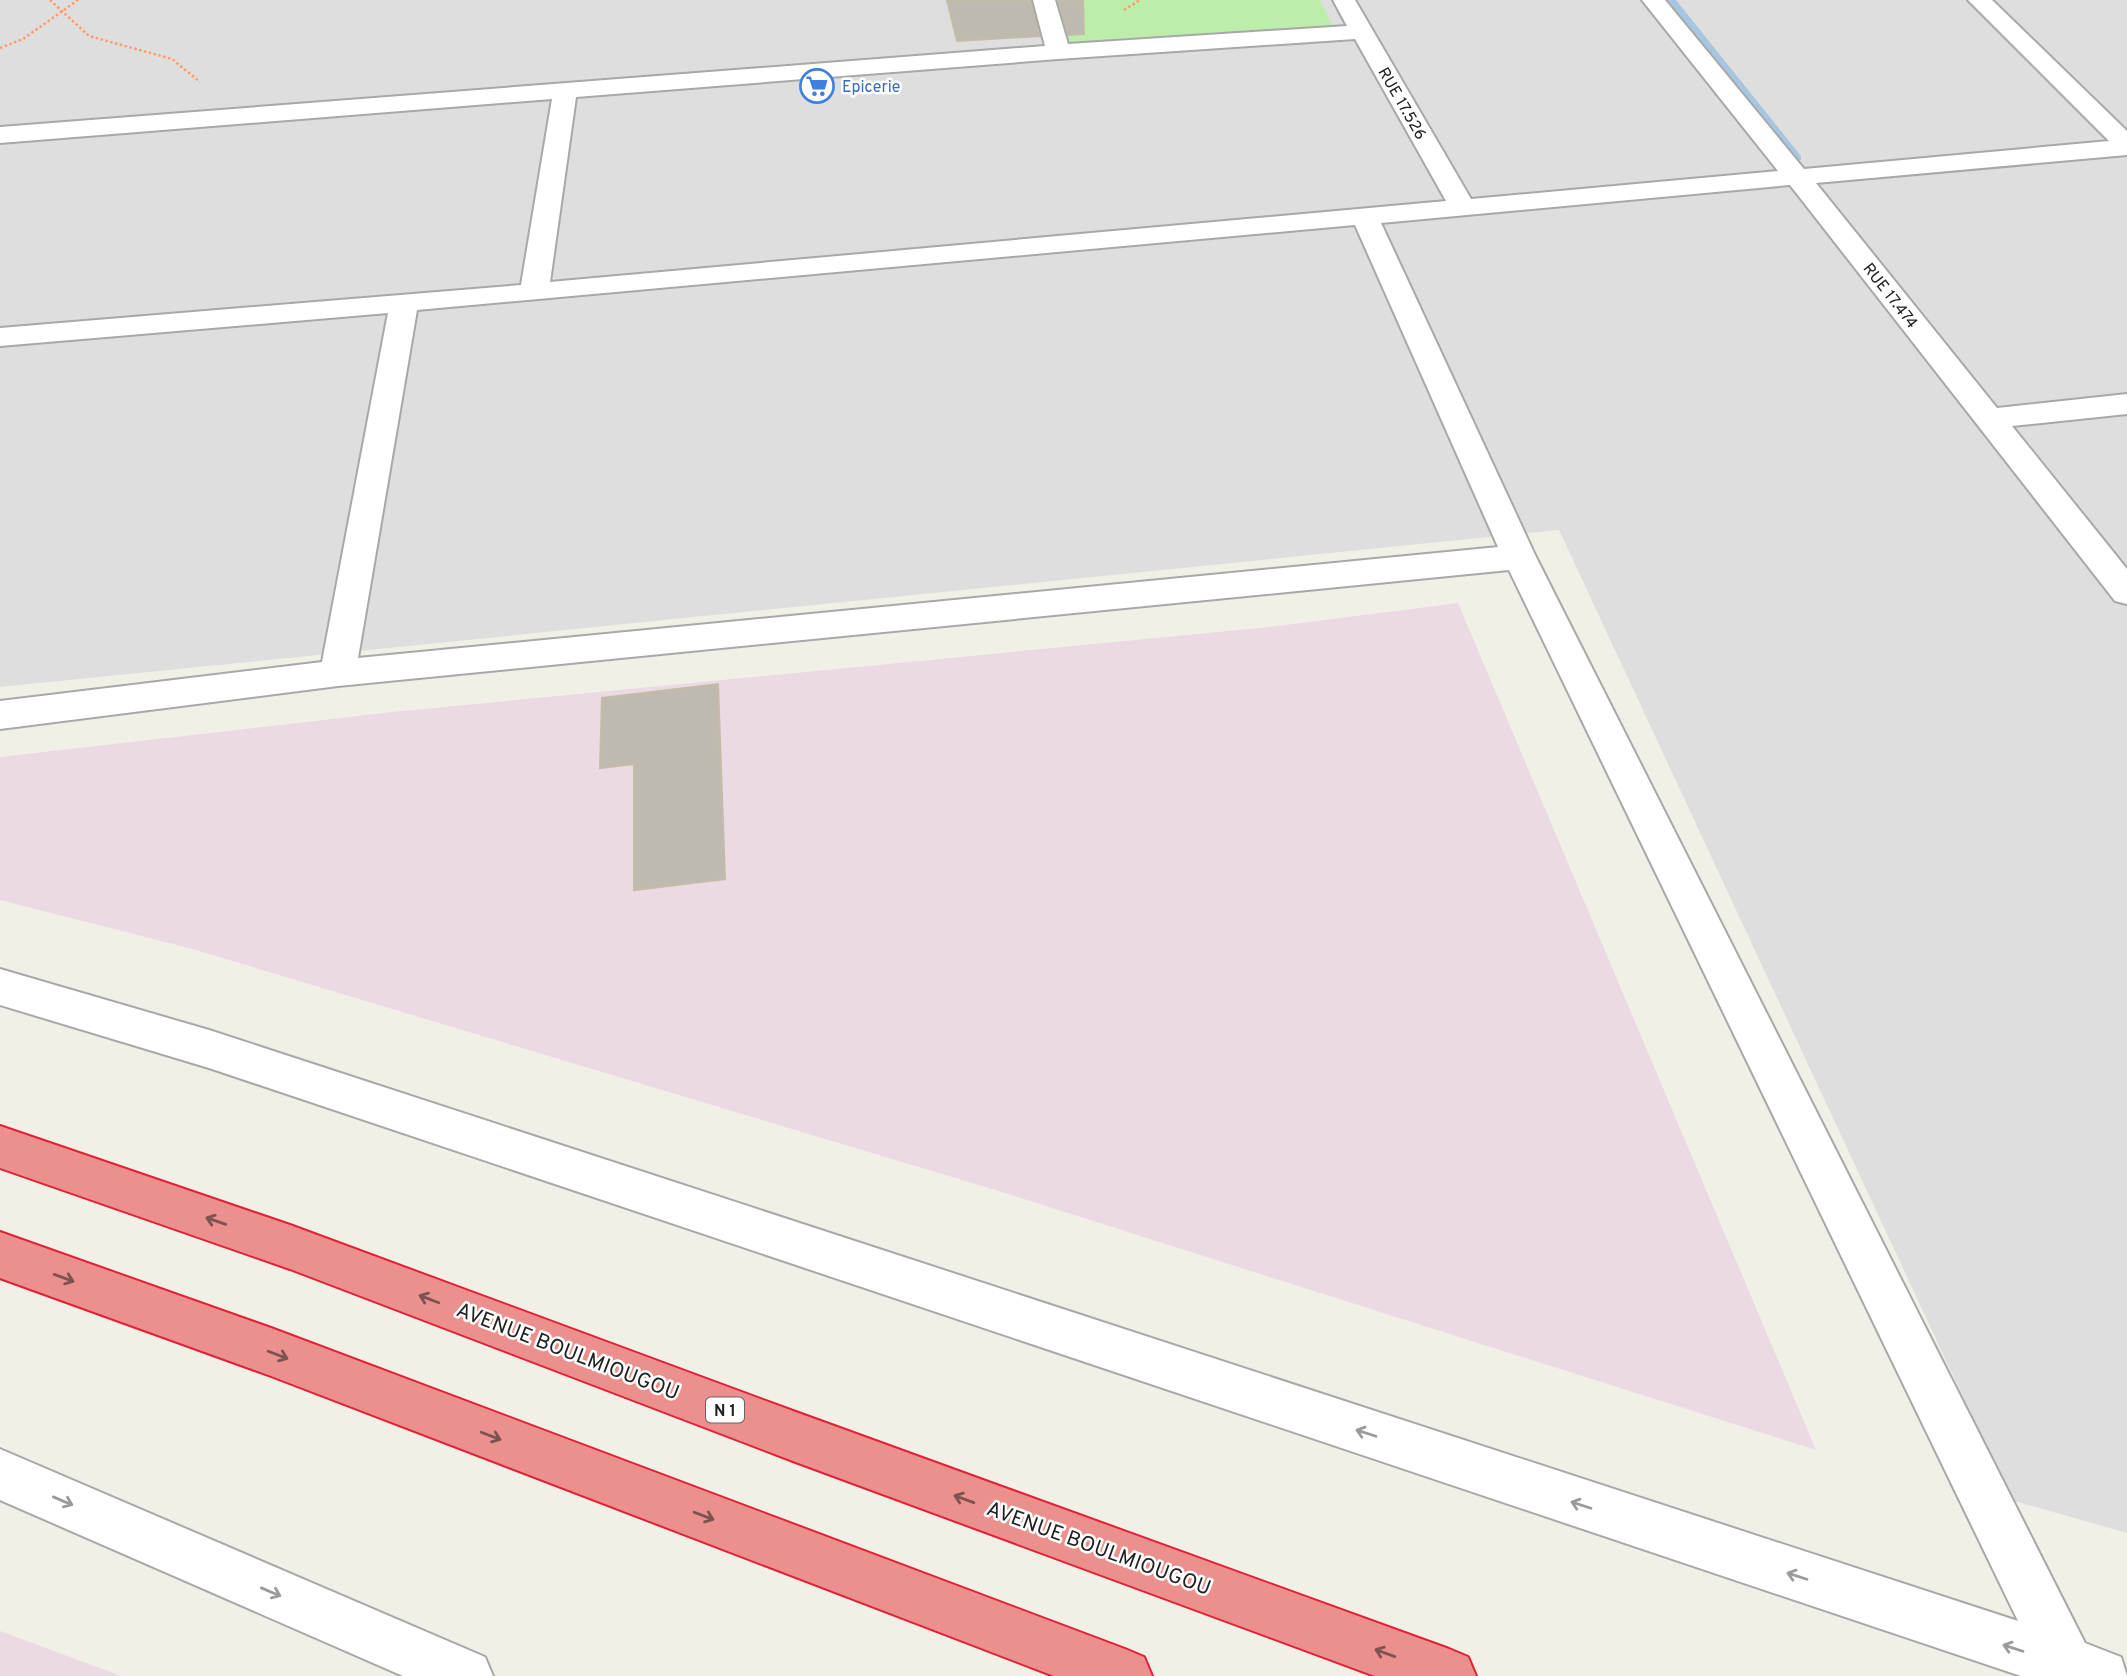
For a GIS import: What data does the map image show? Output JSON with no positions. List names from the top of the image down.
{
  "streets": {
    "highway": ["AVENUE BOULMIOUGOU", "N 1"],
    "street": ["RUE 17.526", "RUE 17.474"]
  },
  "places": {
    "supermarket": ["Epicerie"]
  }
}
